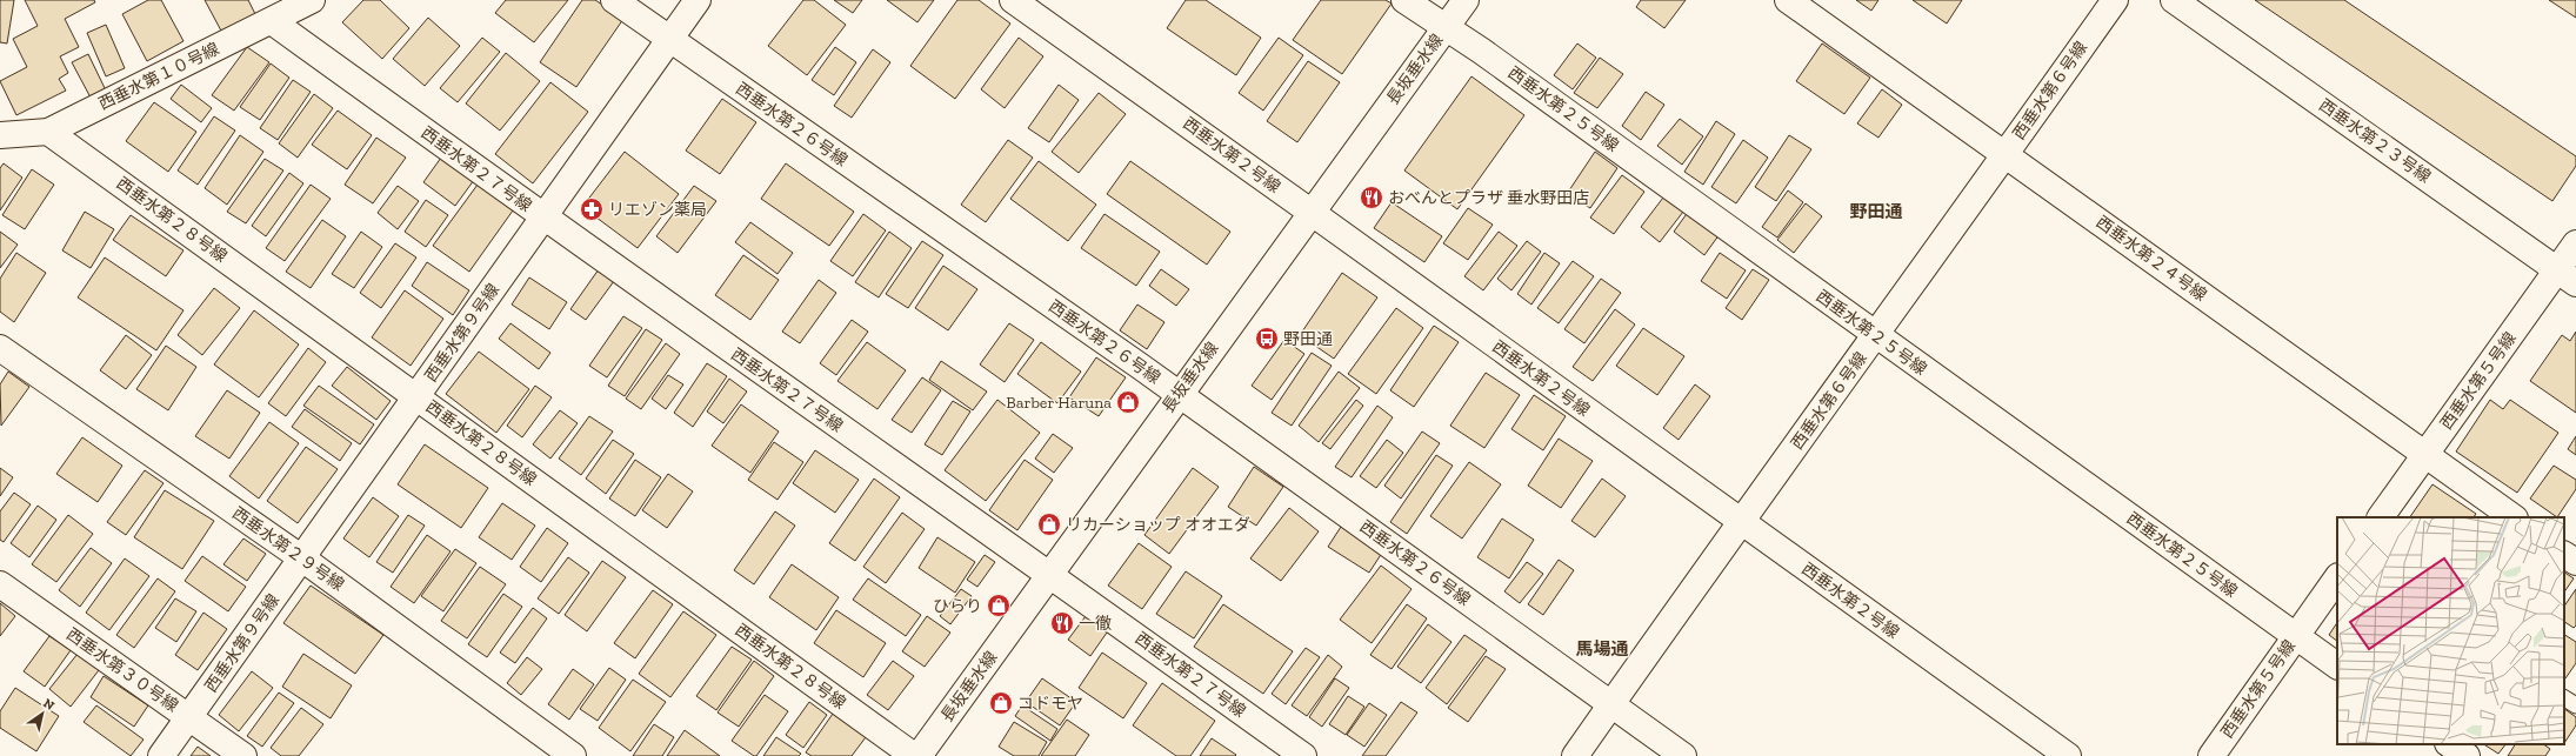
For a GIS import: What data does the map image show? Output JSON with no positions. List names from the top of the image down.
{
  "streets": {
    "street": [
      "長坂垂水線",
      "西垂水第１０号線",
      "西垂水第６号線",
      "西垂水第２５号線",
      "西垂水第２６号線",
      "西垂水第２３号線",
      "西垂水第２号線",
      "西垂水第２７号線",
      "西垂水第２８号線",
      "西垂水第２４号線",
      "西垂水第９号線",
      "西垂水第５号線",
      "西垂水第２９号線",
      "西垂水第３０号線"
    ]
  },
  "crossings": [
    ["長坂垂水線", "西垂水第２５号線"],
    ["長坂垂水線", "西垂水第２６号線"],
    ["長坂垂水線", "西垂水第２号線"],
    ["長坂垂水線", "西垂水第２７号線"],
    ["西垂水第１０号線", "西垂水第２７号線"],
    ["西垂水第１０号線", "西垂水第２８号線"],
    ["西垂水第６号線", "西垂水第２５号線"],
    ["西垂水第６号線", "西垂水第２６号線"],
    ["西垂水第６号線", "西垂水第２号線"],
    ["西垂水第６号線", "西垂水第２４号線"],
    ["西垂水第２５号線", "西垂水第５号線"],
    ["西垂水第２６号線", "西垂水第９号線"],
    ["西垂水第２３号線", "西垂水第５号線"],
    ["西垂水第２７号線", "西垂水第９号線"],
    ["西垂水第２８号線", "西垂水第９号線"],
    ["西垂水第２４号線", "西垂水第５号線"],
    ["西垂水第９号線", "西垂水第２９号線"],
    ["西垂水第９号線", "西垂水第３０号線"]
  ],
  "districts": ["野田通", "馬場通"],
  "places": {
    "restaurant": ["おべんとプラザ 垂水野田店", "一徹"],
    "pharmacy": ["リエゾン薬局"],
    "bus stop": ["野田通"],
    "shop": [
      "Barber Haruna",
      "リカーショップ オオエダ",
      "ひらり",
      "コドモヤ"
    ]
  },
  "north": "top right"
}
